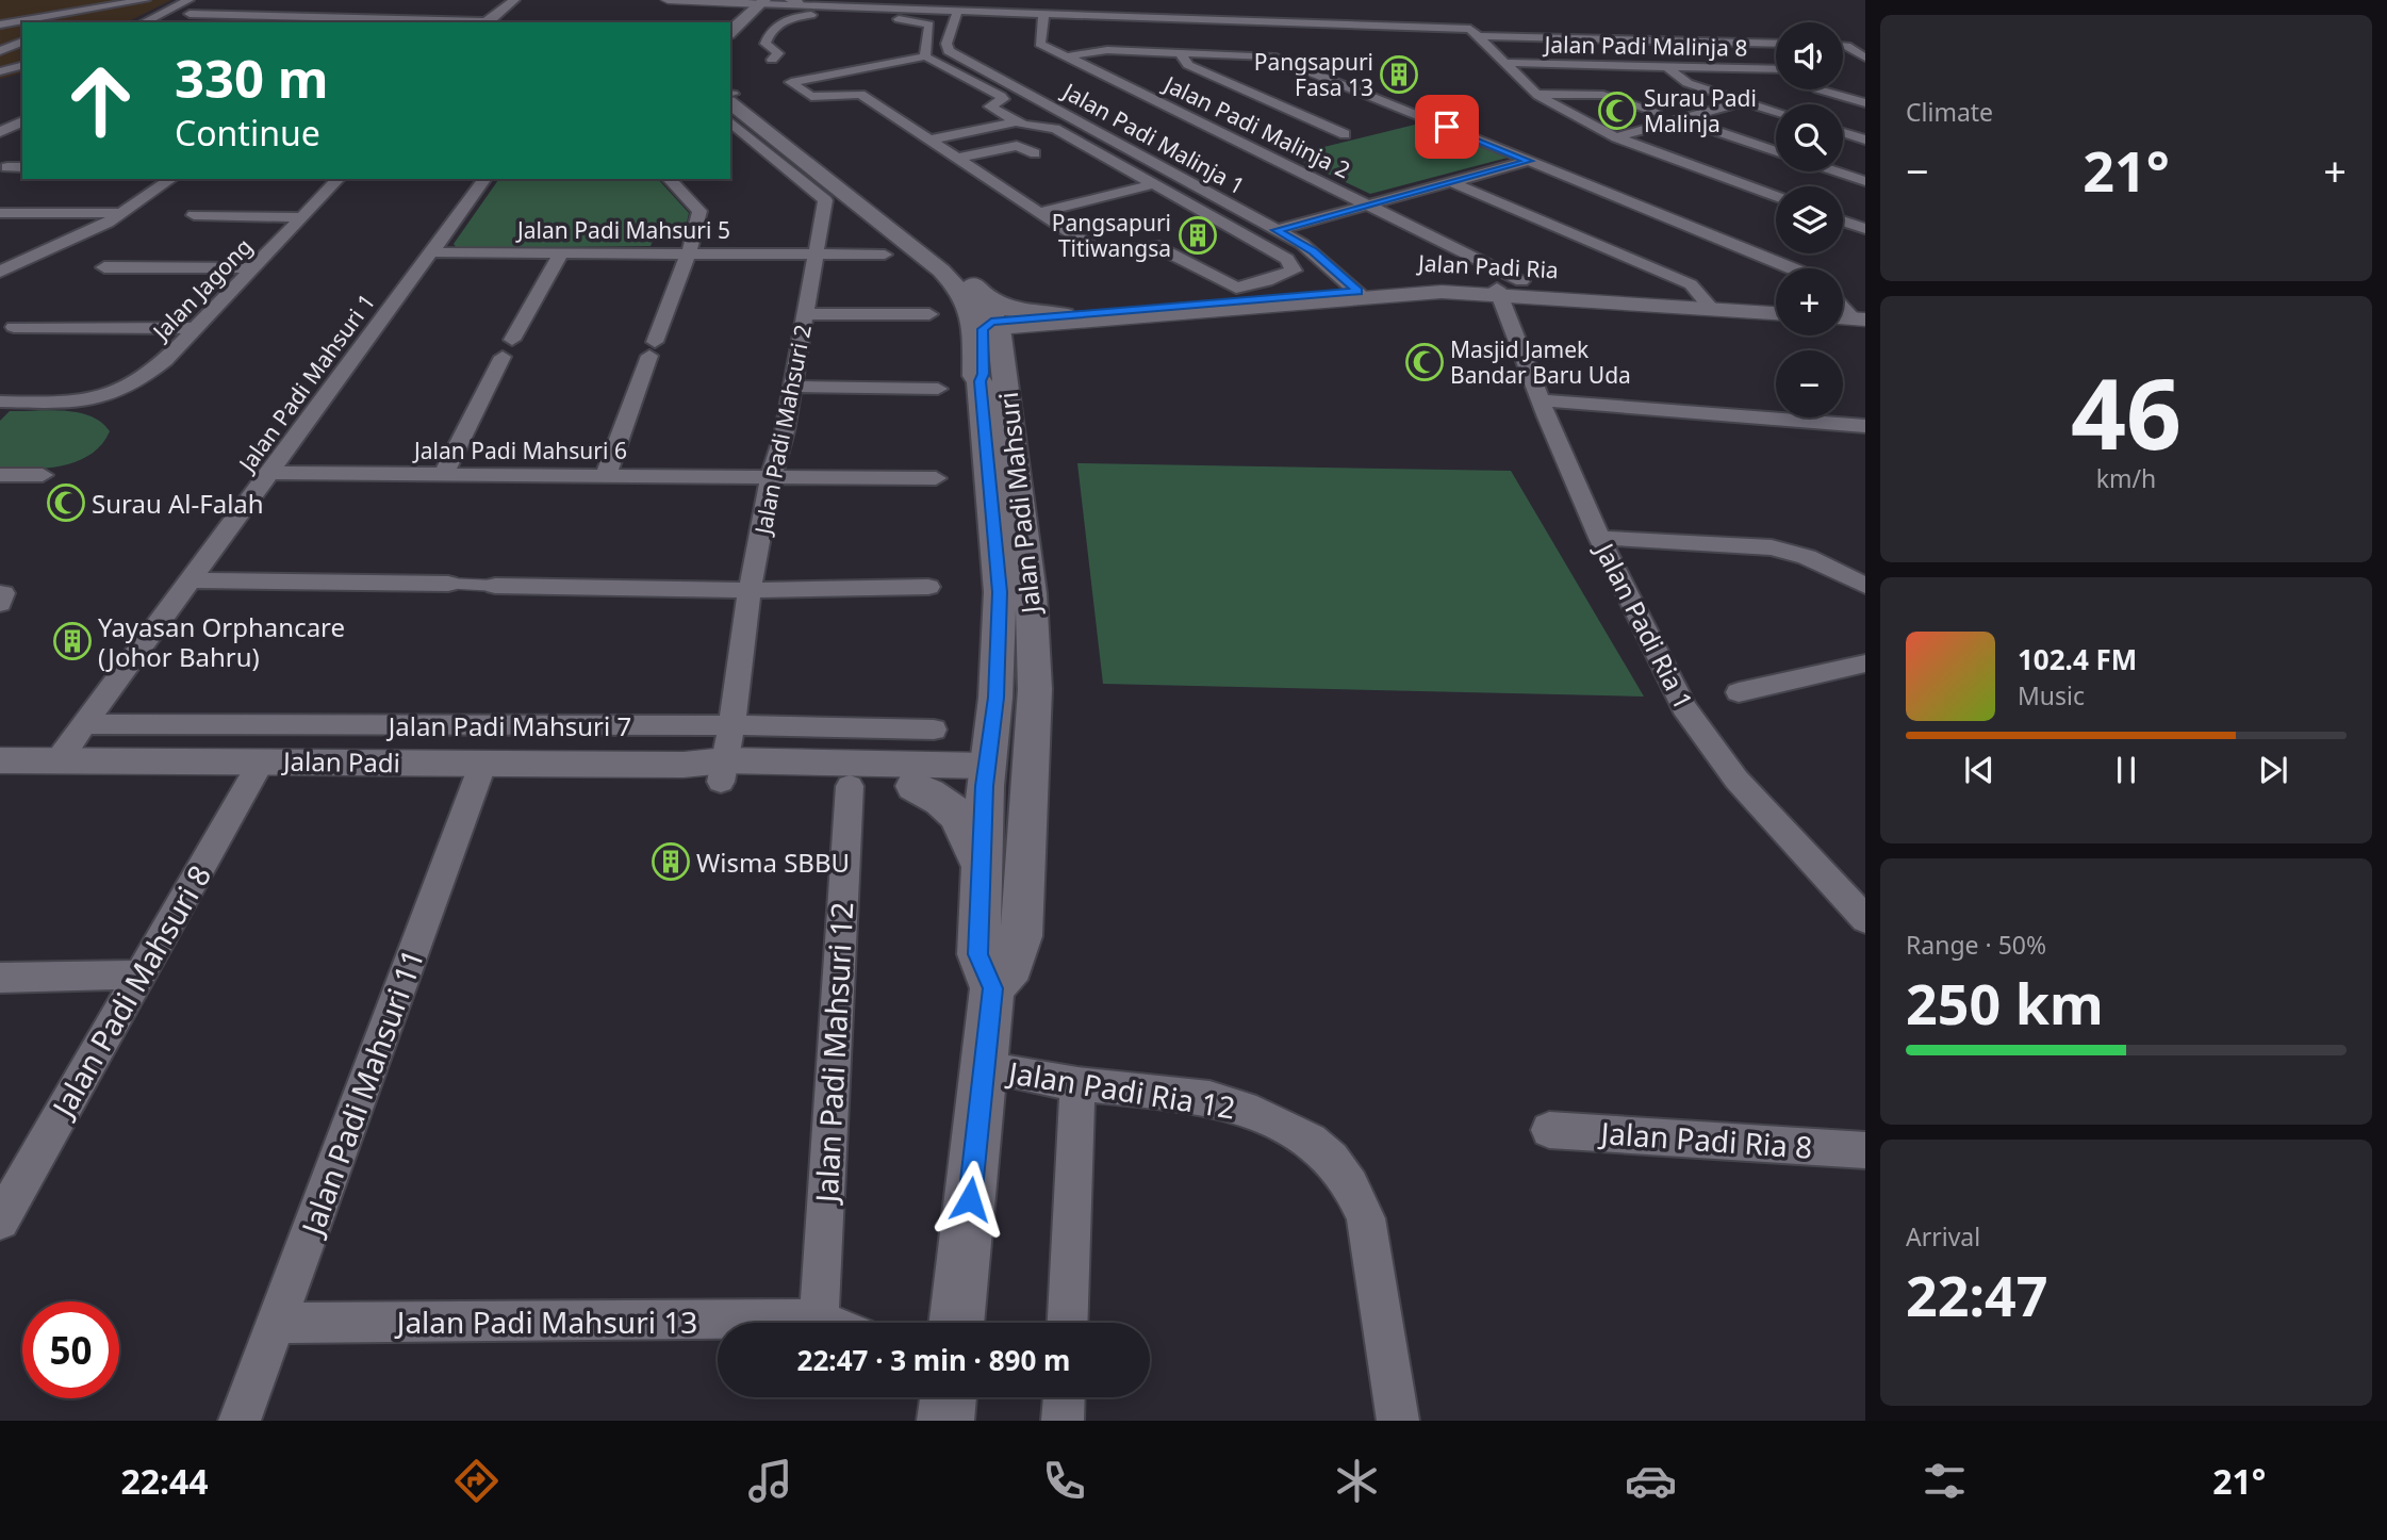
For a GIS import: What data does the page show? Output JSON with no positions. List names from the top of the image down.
{
  "streets": {
    "main road": ["Jalan Padi Mahsuri"],
    "street": [
      "Jalan Padi Malinja 8",
      "Jalan Padi Malinja 2",
      "Jalan Padi Malinja 1",
      "Jalan Padi Mahsuri 5",
      "Jalan Padi Ria",
      "Jalan Jagong",
      "Jalan Padi Mahsuri 1",
      "Jalan Padi Mahsuri 2",
      "Jalan Padi Mahsuri 6",
      "Jalan Padi Ria 1",
      "Jalan Padi Mahsuri 7",
      "Jalan Padi",
      "Jalan Padi Mahsuri 8",
      "Jalan Padi Mahsuri 12",
      "Jalan Padi Ria 12",
      "Jalan Padi Mahsuri 11",
      "Jalan Padi Ria 8",
      "Jalan Padi Mahsuri 13"
    ]
  },
  "crossings": [
    ["Jalan Padi Malinja 1", "Jalan Padi Ria"],
    ["Jalan Padi Mahsuri 5", "Jalan Padi Mahsuri 1"],
    ["Jalan Padi Mahsuri 5", "Jalan Padi Mahsuri 2"],
    ["Jalan Padi Ria", "Jalan Padi Mahsuri"],
    ["Jalan Padi Ria", "Jalan Padi Ria 1"],
    ["Jalan Padi Mahsuri 1", "Jalan Padi Mahsuri 6"],
    ["Jalan Padi Mahsuri 1", "Jalan Padi Mahsuri 7"],
    ["Jalan Padi Mahsuri 1", "Jalan Padi"],
    ["Jalan Padi Mahsuri 2", "Jalan Padi Mahsuri 6"],
    ["Jalan Padi Mahsuri 2", "Jalan Padi Mahsuri 7"],
    ["Jalan Padi Mahsuri 2", "Jalan Padi"],
    ["Jalan Padi Mahsuri", "Jalan Padi"],
    ["Jalan Padi Mahsuri", "Jalan Padi Ria 12"],
    ["Jalan Padi", "Jalan Padi Mahsuri 8"],
    ["Jalan Padi", "Jalan Padi Mahsuri 12"],
    ["Jalan Padi", "Jalan Padi Mahsuri 11"],
    ["Jalan Padi Mahsuri 12", "Jalan Padi Mahsuri 13"],
    ["Jalan Padi Mahsuri 11", "Jalan Padi Mahsuri 13"]
  ],
  "places": {
    "building": [
      "Pangsapuri Fasa 13",
      "Pangsapuri Titiwangsa",
      "Yayasan Orphancare (Johor Bahru)",
      "Wisma SBBU"
    ],
    "mosque": ["Surau Padi Malinja", "Masjid Jamek Bandar Baru Uda", "Surau Al-Falah"]
  },
  "page": {
    "tile": [
      "Climate",
      ["46", "km/h"],
      ["Range · 50%", "250 km"],
      ["Arrival", "22:47"]
    ],
    "map_buttons": ["+", "−"],
    "turn": ["330 m", "Continue"],
    "heat": ["−", "21°", "+"],
    "song": ["102.4 FM", "Music"],
    "limit": "50",
    "trip": "22:47 · 3 min · 890 m",
    "tabs": ["22:44", "21°"]
  }
}
